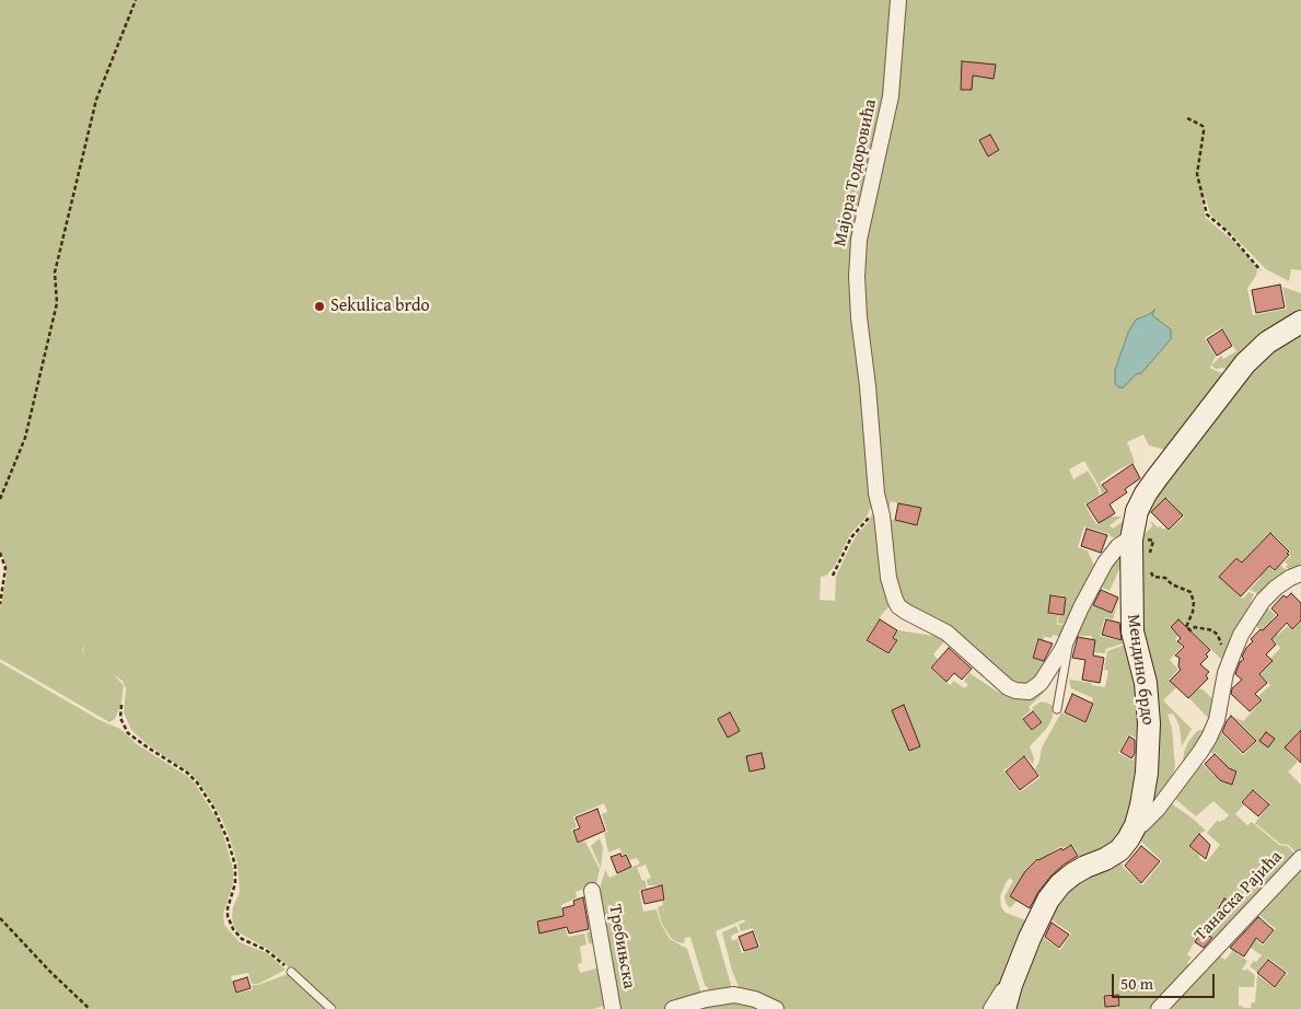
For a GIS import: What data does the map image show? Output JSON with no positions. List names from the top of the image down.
{
  "streets": {
    "street": [
      "Мајора Тодоровића",
      "Мендино брдо",
      "Танаска Рајића",
      "Требињска"
    ]
  },
  "places": ["Sekulica brdo"],
  "scale_bar": "50 m"
}
